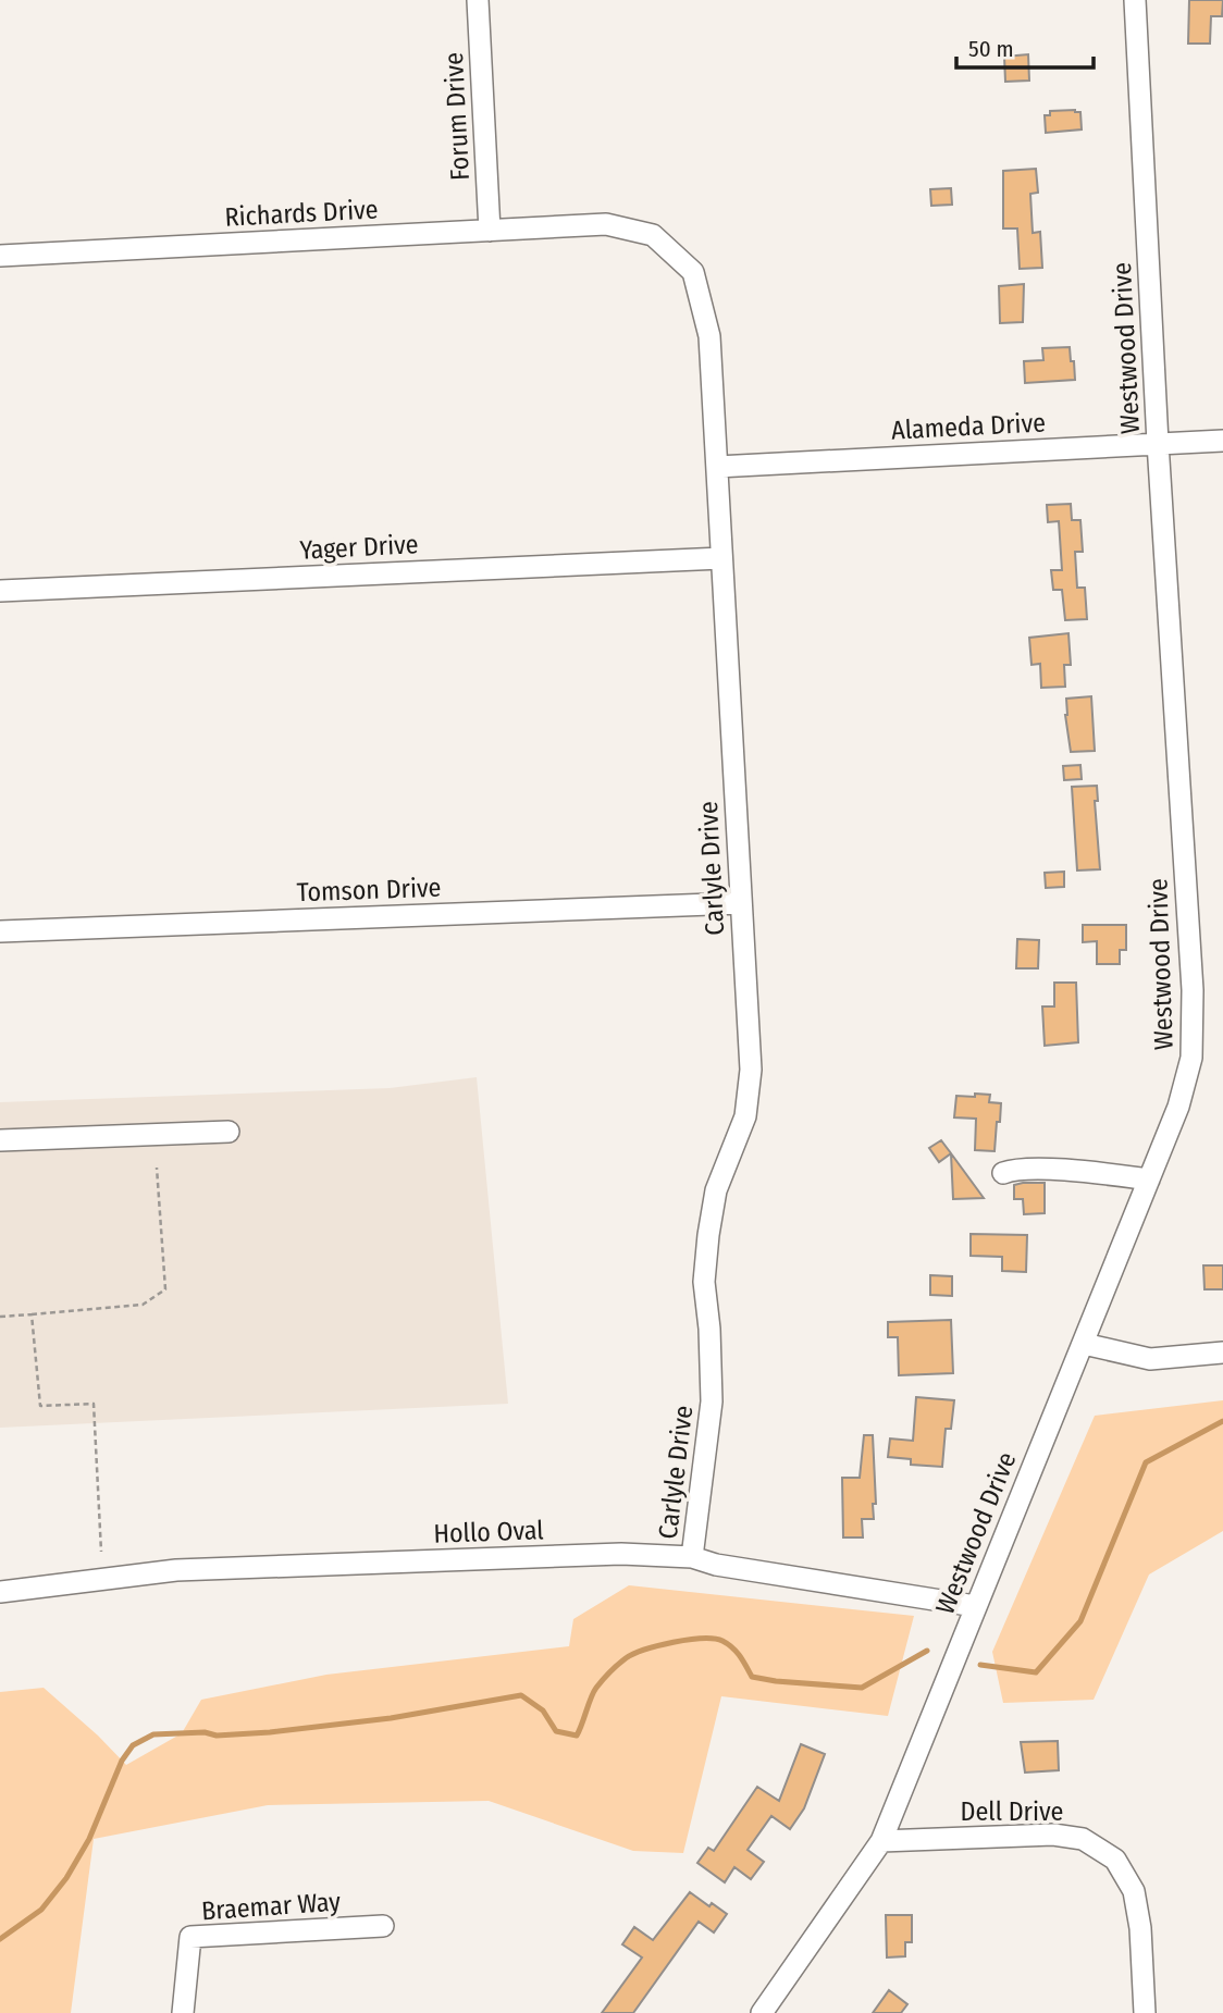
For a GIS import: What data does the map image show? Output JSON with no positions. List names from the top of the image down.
{
  "streets": {
    "street": [
      "Forum Drive",
      "Richards Drive",
      "Westwood Drive",
      "Alameda Drive",
      "Yager Drive",
      "Carlyle Drive",
      "Tomson Drive",
      "Hollo Oval",
      "Dell Drive",
      "Braemar Way"
    ]
  },
  "crossings": [
    ["Forum Drive", "Richards Drive"],
    ["Richards Drive", "Carlyle Drive"],
    ["Westwood Drive", "Alameda Drive"],
    ["Westwood Drive", "Hollo Oval"],
    ["Westwood Drive", "Dell Drive"],
    ["Alameda Drive", "Carlyle Drive"],
    ["Yager Drive", "Carlyle Drive"],
    ["Carlyle Drive", "Tomson Drive"],
    ["Carlyle Drive", "Hollo Oval"]
  ],
  "scale_bar": "50 m"
}
